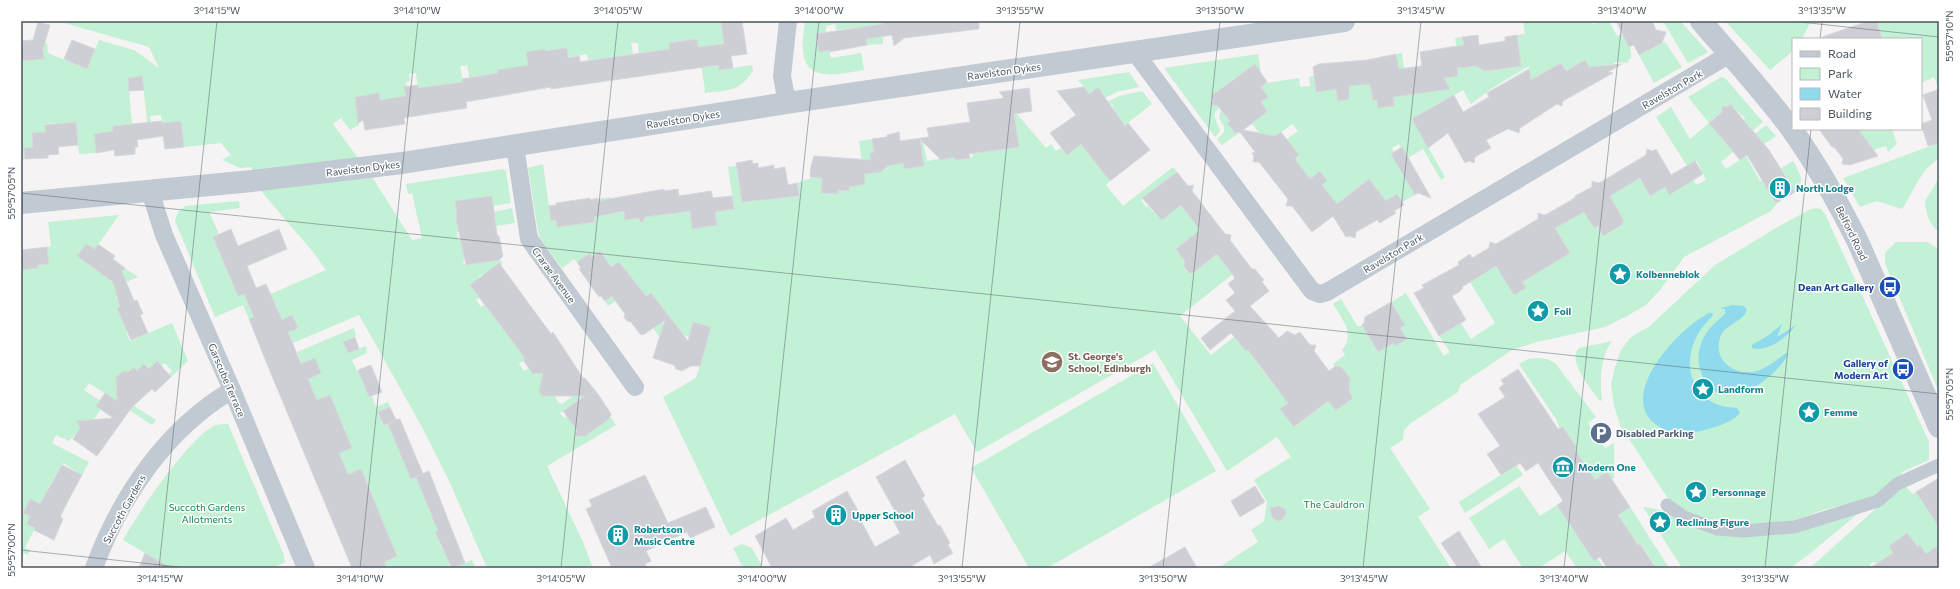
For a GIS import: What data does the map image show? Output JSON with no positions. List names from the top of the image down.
{
  "streets": {
    "street": [
      "Ravelston Dykes",
      "Ravelston Park",
      "Belford Road",
      "Crarae Avenue",
      "Garscube Terrace",
      "Succoth Gardens"
    ]
  },
  "crossings": [
    ["Ravelston Dykes", "Ravelston Park"],
    ["Ravelston Dykes", "Crarae Avenue"],
    ["Ravelston Dykes", "Garscube Terrace"],
    ["Ravelston Park", "Belford Road"],
    ["Garscube Terrace", "Succoth Gardens"]
  ],
  "parks": ["The Cauldron", "Succoth Gardens Allotments"],
  "places": {
    "building": ["North Lodge", "Upper School", "Robertson Music Centre"],
    "place": [
      "Kolbenneblok",
      "Foil",
      "Landform",
      "Femme",
      "Personnage",
      "Reclining Figure"
    ],
    "bus stop": ["Dean Art Gallery", "Gallery of Modern Art"],
    "school or university": ["St. George's School, Edinburgh"],
    "parking": ["Disabled Parking"],
    "museum": ["Modern One"]
  },
  "legend": [
    "Road",
    "Park",
    "Water",
    "Building"
  ],
  "coordinates": [
    "3°14'15\"W",
    "3°14'10\"W",
    "3°14'05\"W",
    "3°14'00\"W",
    "3°13'55\"W",
    "3°13'50\"W",
    "3°13'45\"W",
    "3°13'40\"W",
    "3°13'35\"W",
    "55°57'10\"N",
    "55°57'05\"N",
    "55°57'00\"N"
  ]
}
